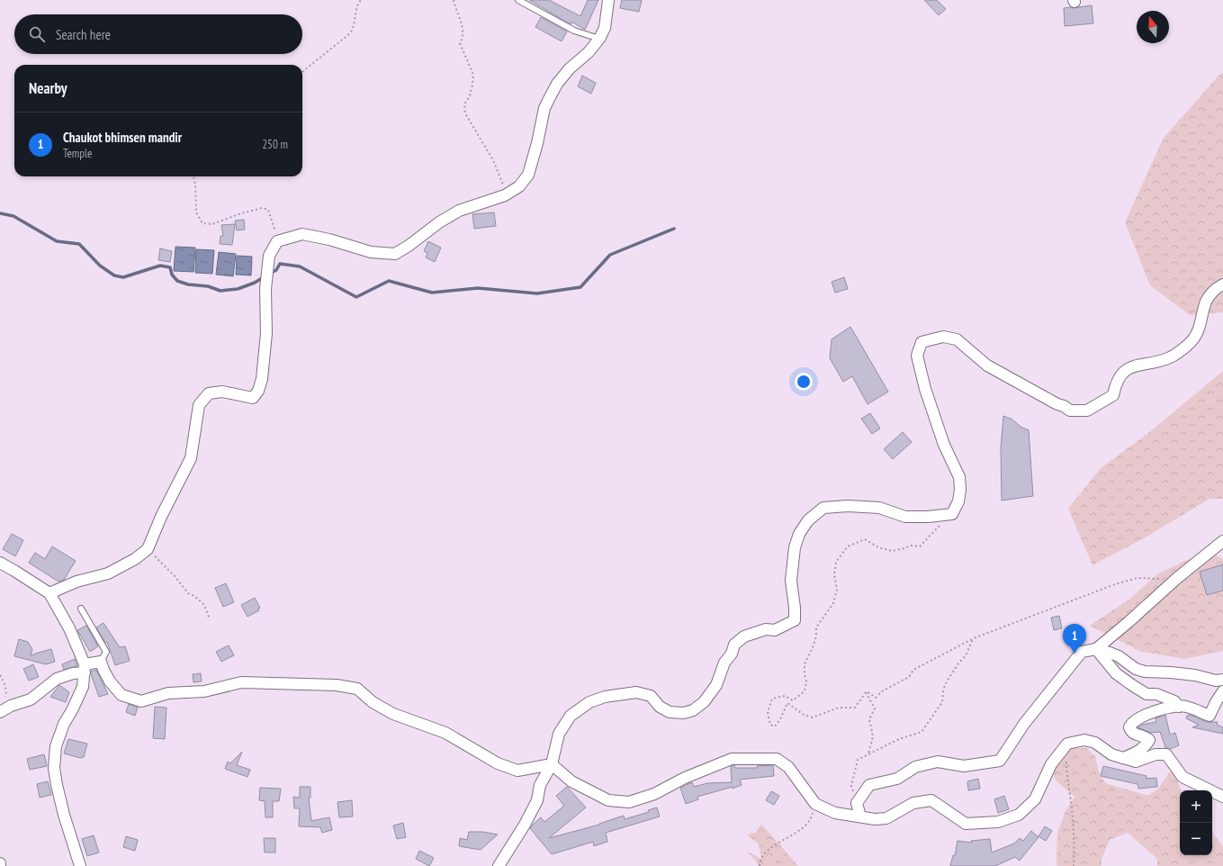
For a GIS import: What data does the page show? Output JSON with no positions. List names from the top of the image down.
{
  "north": "top",
  "page": {
    "search": "Search here",
    "heading": "Nearby",
    "list": [
      {
        "mark": "1",
        "name": "Chaukot bhimsen mandir",
        "note": "Temple",
        "value": "250 m"
      }
    ],
    "pins": "1",
    "map_buttons": ["+", "−"]
  }
}
